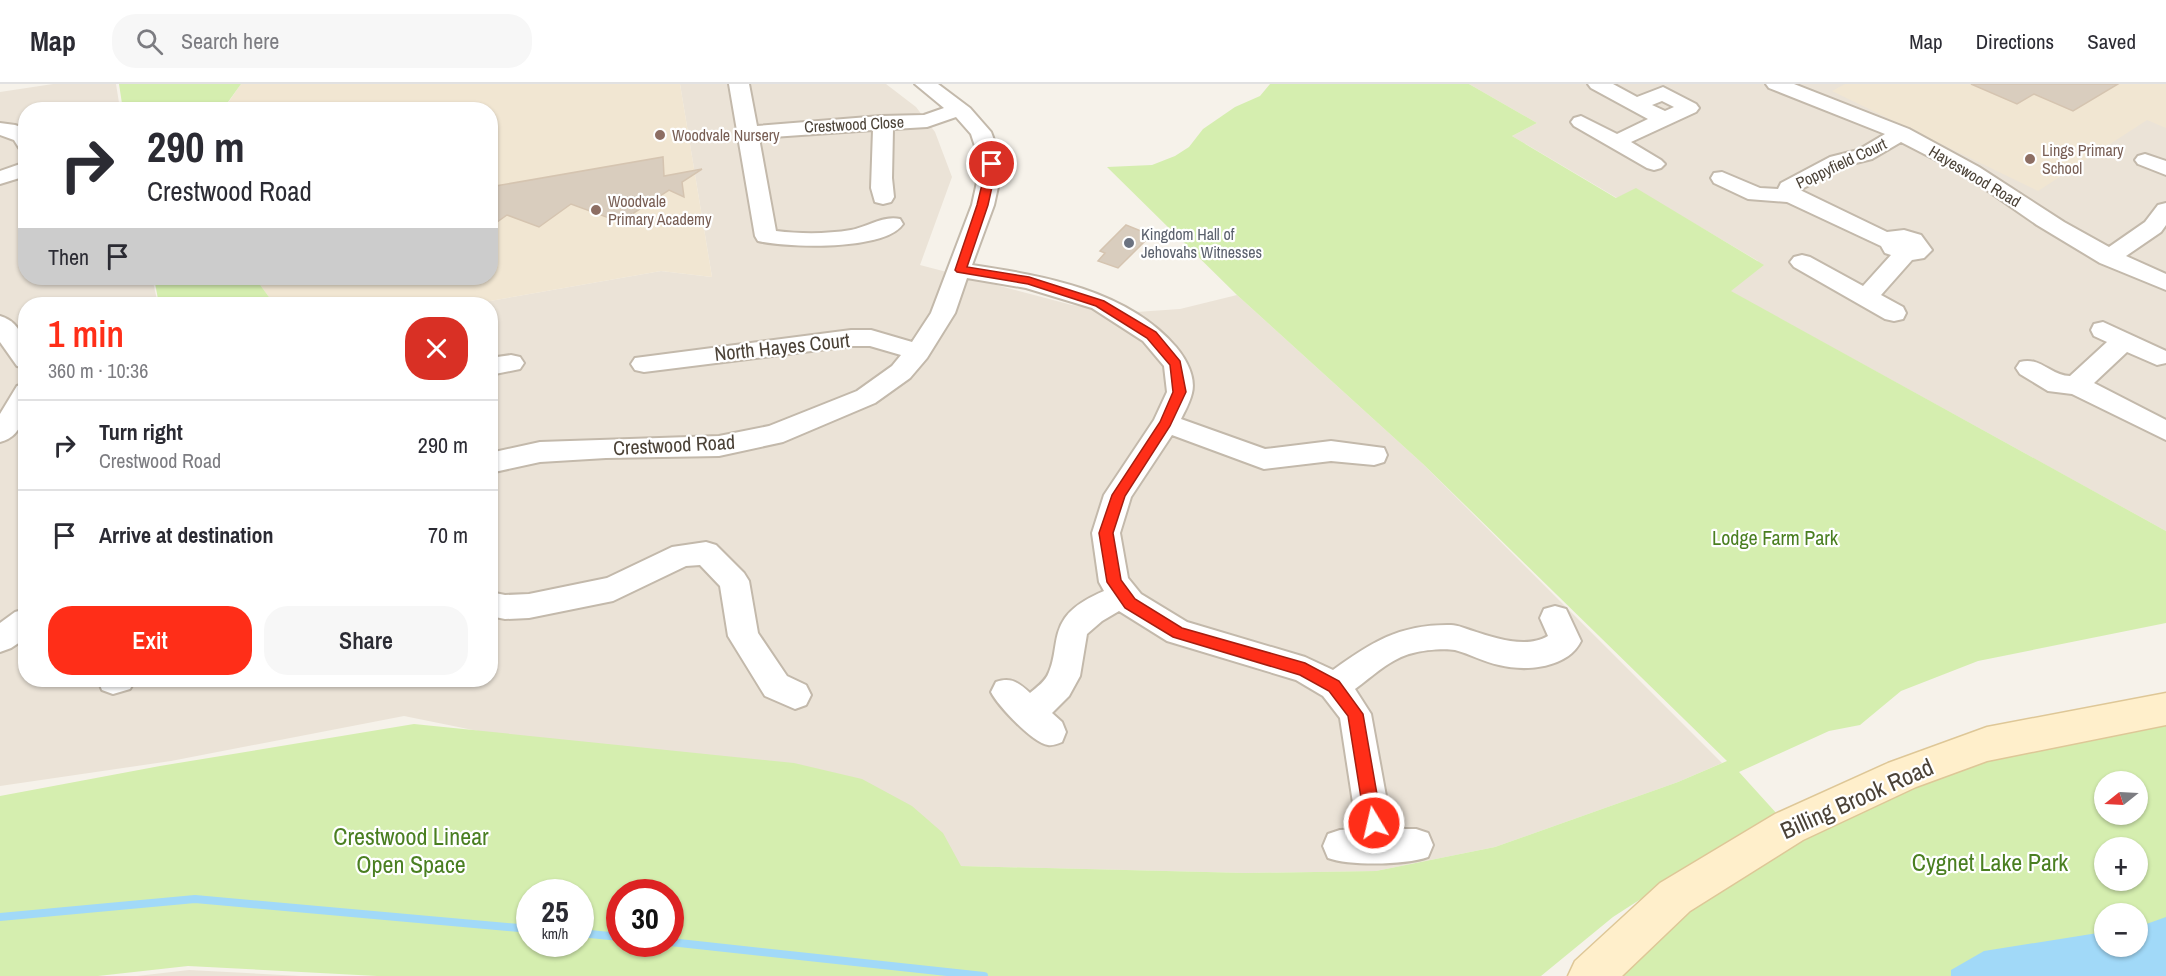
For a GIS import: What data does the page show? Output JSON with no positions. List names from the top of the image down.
{
  "streets": {
    "street": [
      "Crestwood Close",
      "Poppyfield Court",
      "Hayeswood Road",
      "North Hayes Court",
      "Crestwood Road",
      "Billing Brook Road"
    ]
  },
  "crossings": [
    ["Crestwood Close", "Crestwood Road"],
    ["Poppyfield Court", "Hayeswood Road"],
    ["North Hayes Court", "Crestwood Road"]
  ],
  "parks": ["Lodge Farm Park", "Crestwood Linear Open Space", "Cygnet Lake Park"],
  "places": [
    "Woodvale Nursery",
    "Lings Primary School",
    "Woodvale Primary Academy",
    "Kingdom Hall of Jehovahs Witnesses"
  ],
  "north": "left",
  "page": {
    "header": "Map",
    "search": "Search here",
    "nav": ["Map", "Directions", "Saved"],
    "turn": ["290 m", "Crestwood Road"],
    "then": "Then",
    "heading": ["1 min", "360 m · 10:36"],
    "list": [
      {
        "name": "Turn right",
        "note": "Crestwood Road",
        "value": "290 m"
      },
      {
        "name": "Arrive at destination",
        "value": "70 m"
      }
    ],
    "buttons": ["Exit", "Share"],
    "map_buttons": ["+", "−"],
    "speed": "25 km/h",
    "limit": "30"
  }
}
